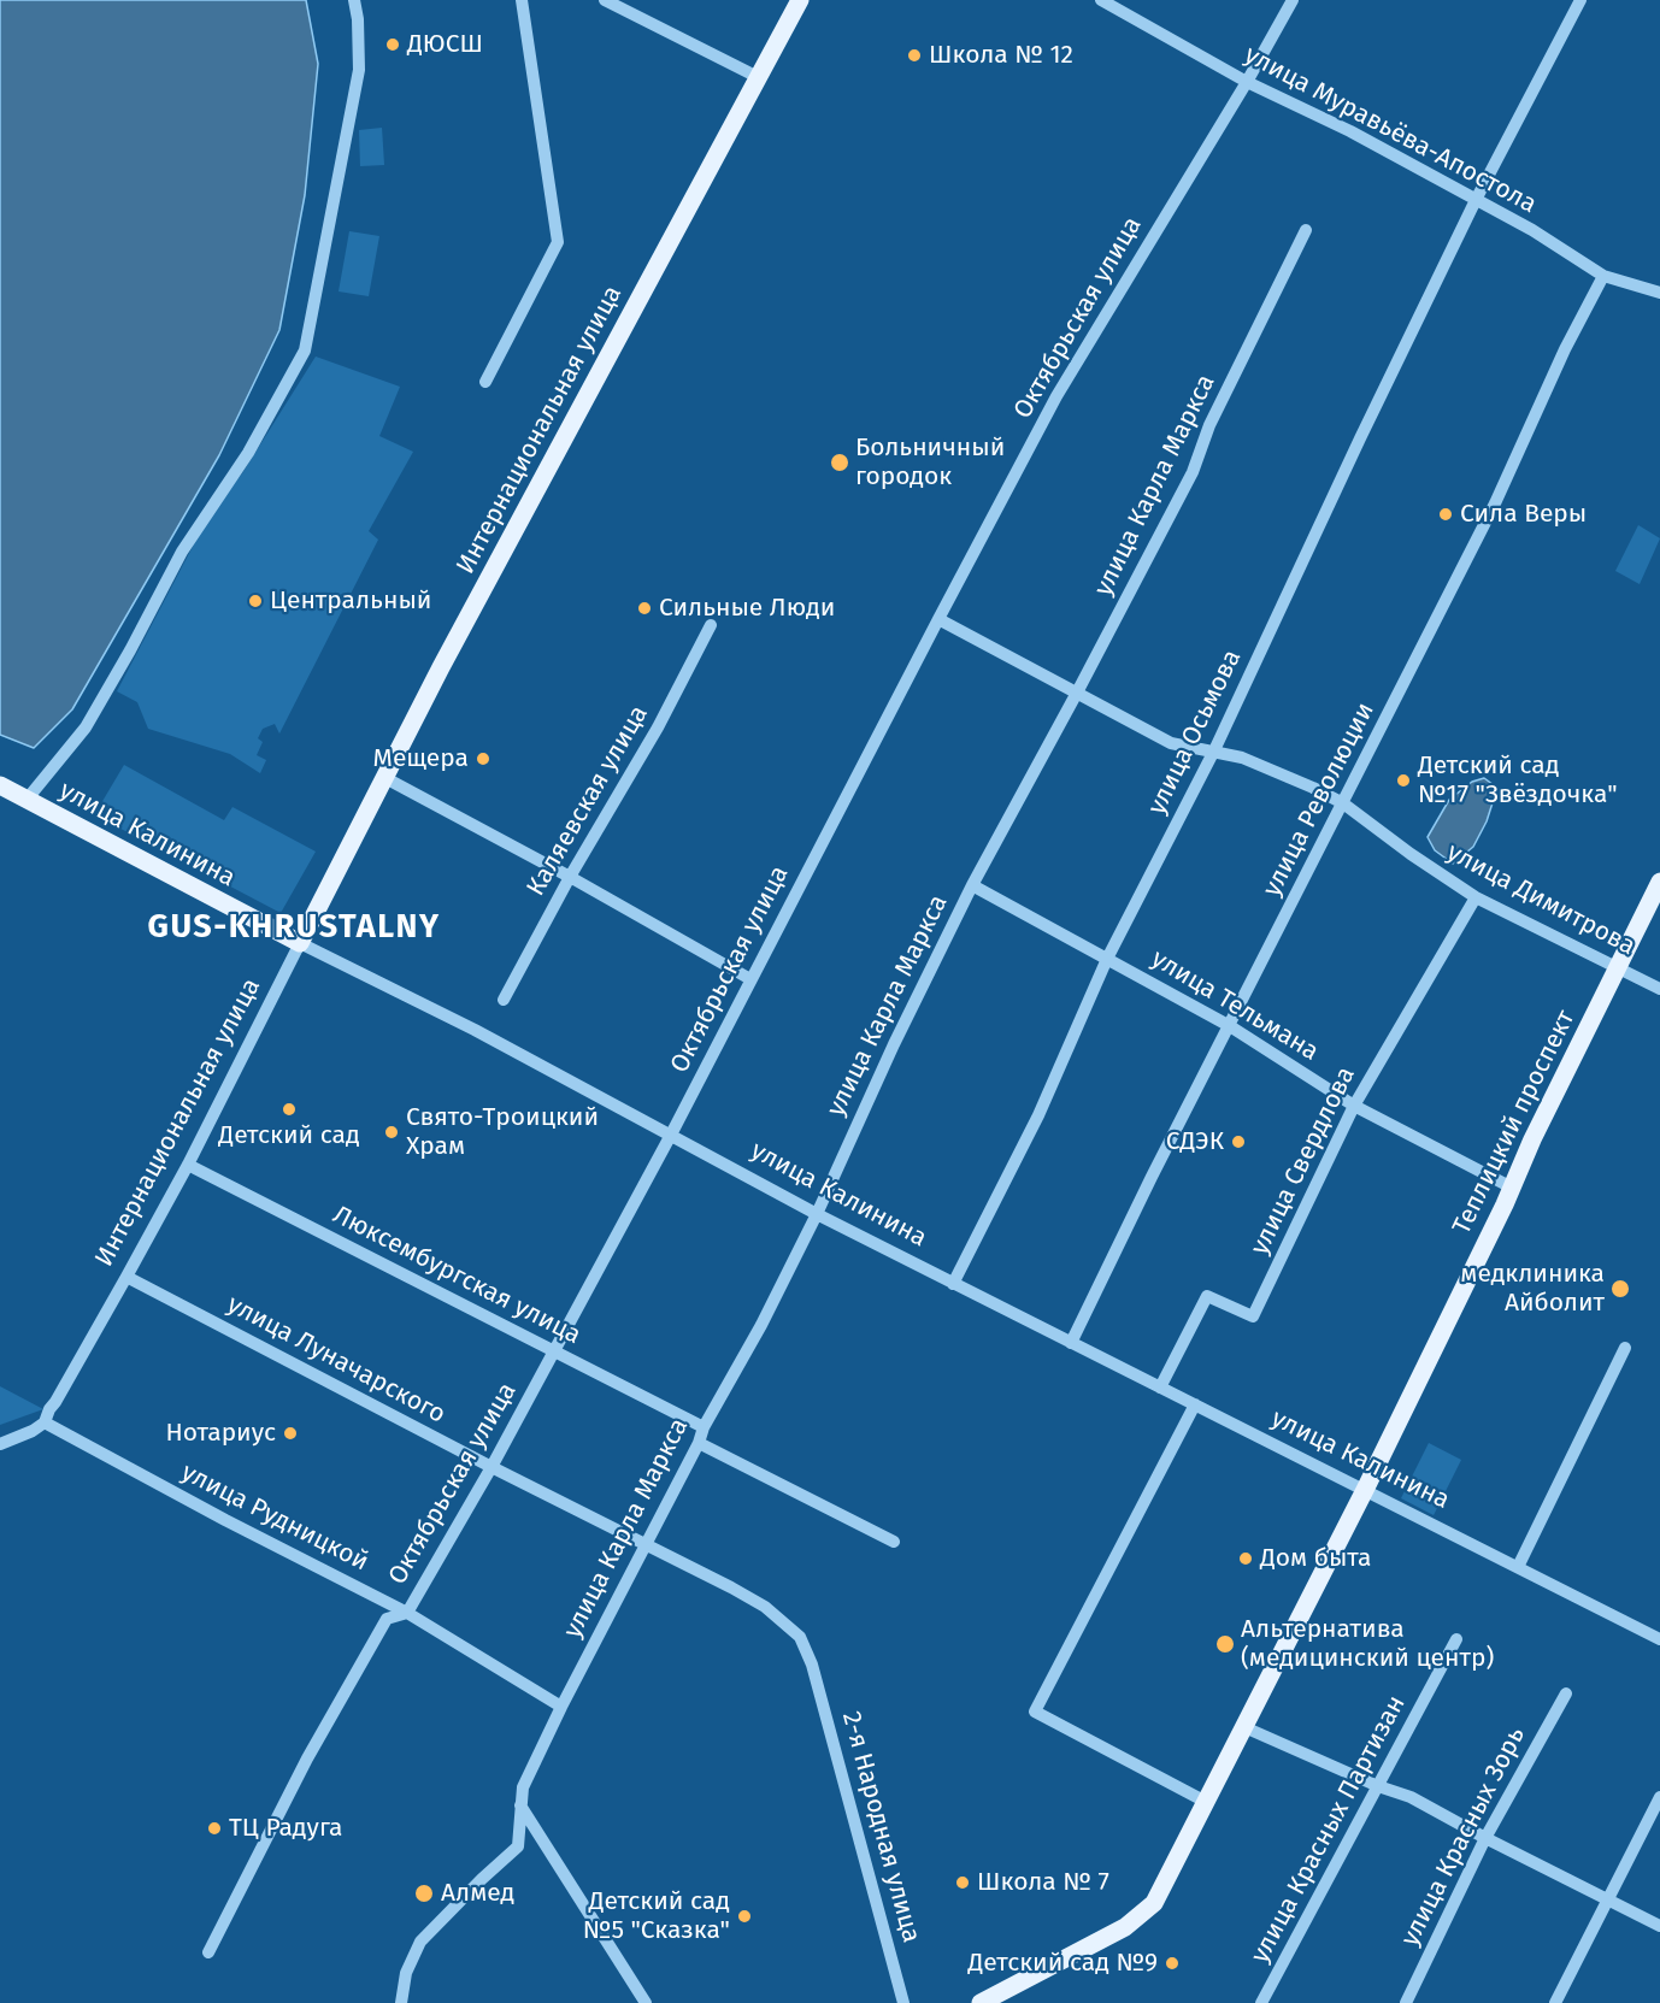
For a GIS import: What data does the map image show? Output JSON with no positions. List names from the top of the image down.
{
  "streets": {
    "main road": ["Интернациональная улица", "улица Калинина", "Теплицкий проспект"],
    "street": [
      "улица Муравьёва-Апостола",
      "Октябрьская улица",
      "улица Карла Маркса",
      "улица Осьмова",
      "улица Революции",
      "Каляевская улица",
      "улица Димитрова",
      "улица Тельмана",
      "улица Свердлова",
      "Люксембургская улица",
      "улица Луначарского",
      "улица Рудницкой",
      "2-я Народная улица",
      "улица Красных Партизан",
      "улица Красных Зорь"
    ]
  },
  "crossings": [
    ["улица Муравьёва-Апостола", "Октябрьская улица"],
    ["улица Муравьёва-Апостола", "улица Осьмова"],
    ["улица Муравьёва-Апостола", "улица Революции"],
    ["Октябрьская улица", "улица Калинина"],
    ["Октябрьская улица", "улица Димитрова"],
    ["Октябрьская улица", "Люксембургская улица"],
    ["Октябрьская улица", "улица Луначарского"],
    ["Октябрьская улица", "улица Рудницкой"],
    ["Интернациональная улица", "улица Калинина"],
    ["Интернациональная улица", "Люксембургская улица"],
    ["Интернациональная улица", "улица Луначарского"],
    ["Интернациональная улица", "улица Рудницкой"],
    ["улица Карла Маркса", "улица Калинина"],
    ["улица Карла Маркса", "улица Димитрова"],
    ["улица Карла Маркса", "улица Тельмана"],
    ["улица Карла Маркса", "Люксембургская улица"],
    ["улица Карла Маркса", "улица Луначарского"],
    ["улица Карла Маркса", "улица Рудницкой"],
    ["улица Осьмова", "улица Калинина"],
    ["улица Осьмова", "улица Димитрова"],
    ["улица Осьмова", "улица Тельмана"],
    ["улица Революции", "улица Калинина"],
    ["улица Революции", "улица Димитрова"],
    ["улица Революции", "улица Тельмана"],
    ["улица Калинина", "Теплицкий проспект"],
    ["улица Калинина", "улица Свердлова"],
    ["улица Димитрова", "Теплицкий проспект"],
    ["улица Димитрова", "улица Свердлова"],
    ["улица Тельмана", "Теплицкий проспект"],
    ["улица Тельмана", "улица Свердлова"],
    ["улица Луначарского", "2-я Народная улица"]
  ],
  "districts": ["GUS-KHRUSTALNY"],
  "places": [
    "ДЮСШ",
    "Школа № 12",
    "Больничный городок",
    "Сила Веры",
    "Центральный",
    "Сильные Люди",
    "Мещера",
    "Детский сад №17 \"Звёздочка\"",
    "Детский сад",
    "Свято-Троицкий Храм",
    "СДЭК",
    "медклиника Айболит",
    "Нотариус",
    "Дом быта",
    "Альтернатива (медицинский центр)",
    "ТЦ Радуга",
    "Школа № 7",
    "Алмед",
    "Детский сад №5 \"Сказка\"",
    "Детский сад №9"
  ]
}
